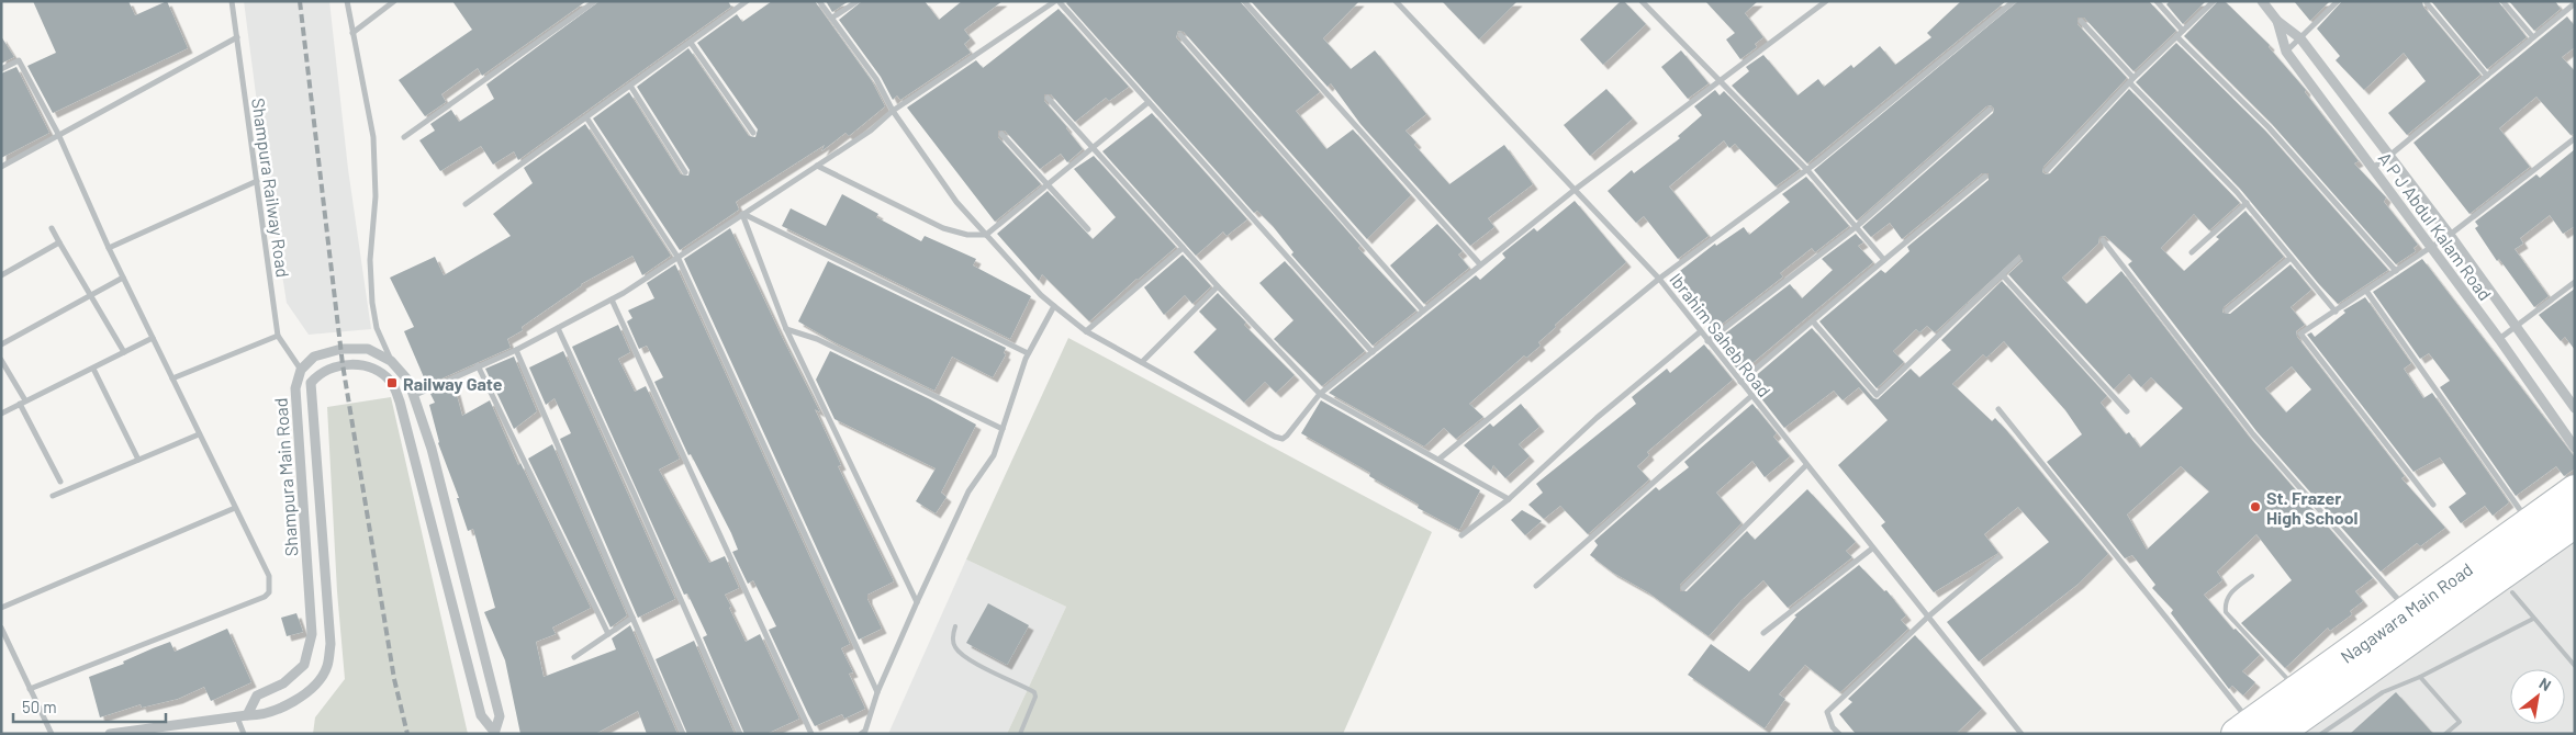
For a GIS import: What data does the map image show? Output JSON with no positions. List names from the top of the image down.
{
  "streets": {
    "main road": ["Nagawara Main Road"],
    "street": [
      "Shampura Railway Road",
      "A P J Abdul Kalam Road",
      "Ibrahim Saheb Road",
      "Shampura Main Road"
    ]
  },
  "crossings": [
    ["Shampura Railway Road", "Shampura Main Road"]
  ],
  "places": {
    "transit": ["Railway Gate"],
    "other": ["St. Frazer High School"]
  },
  "scale_bar": "50 m",
  "north": "top right"
}
